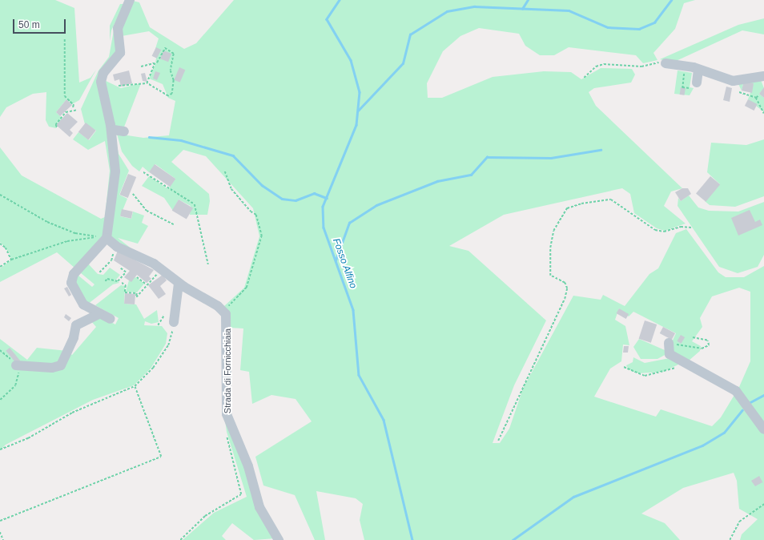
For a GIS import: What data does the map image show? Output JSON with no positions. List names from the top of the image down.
{
  "streets": {
    "street": ["Strada di Fornicchiaia"]
  },
  "water": ["Fosso Alfino"],
  "scale_bar": "50 m"
}
